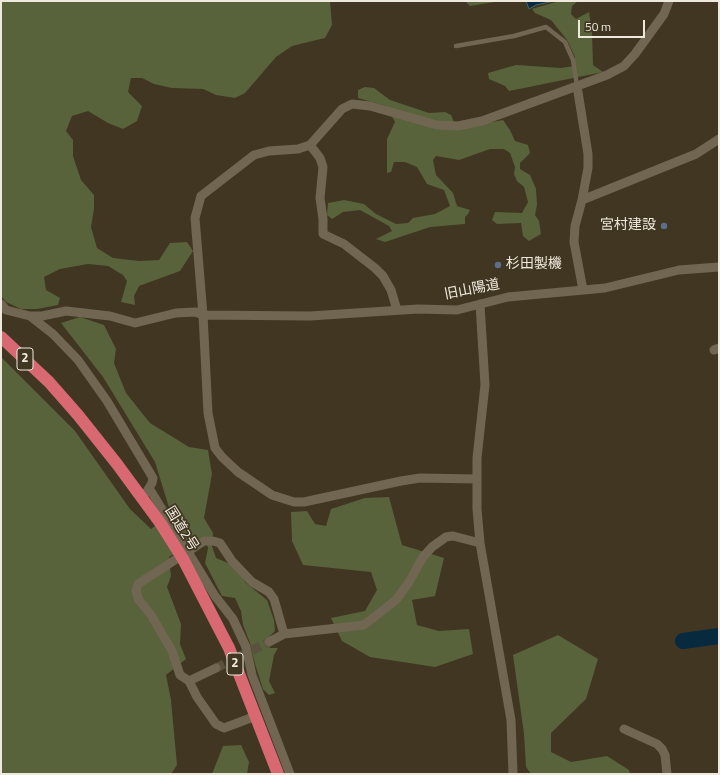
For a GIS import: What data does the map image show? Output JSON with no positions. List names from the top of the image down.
{
  "streets": {
    "highway": ["2", "国道2号"],
    "street": ["旧山陽道"]
  },
  "places": ["宮村建設", "杉田製機"],
  "scale_bar": "50 m"
}
